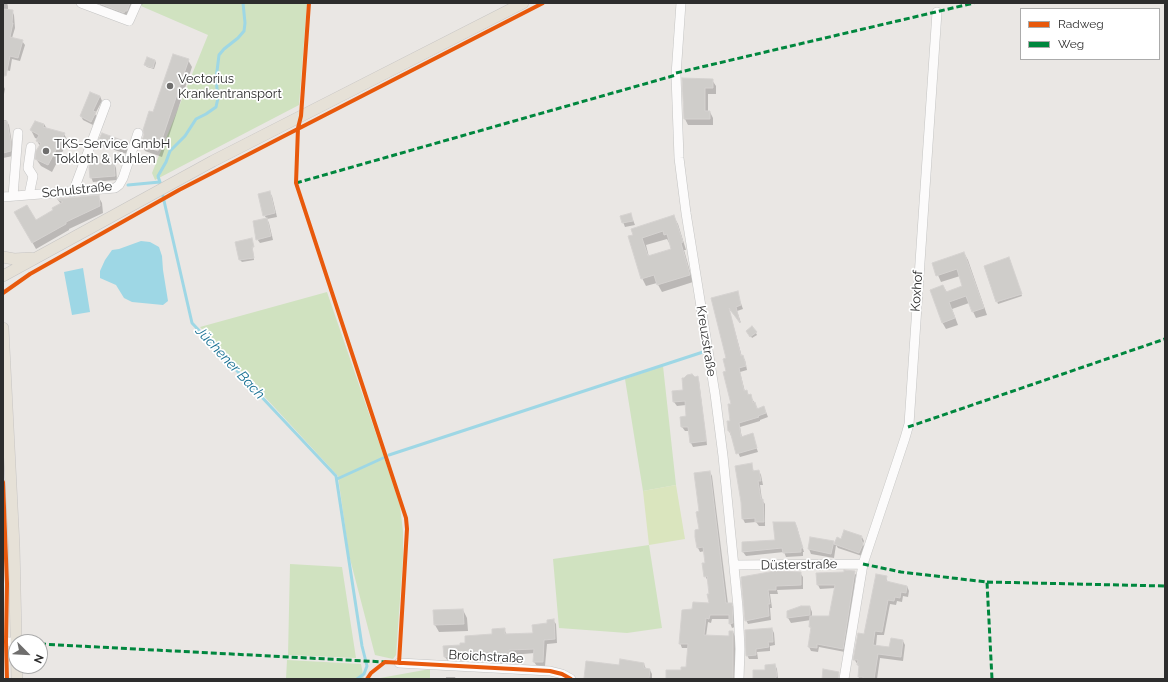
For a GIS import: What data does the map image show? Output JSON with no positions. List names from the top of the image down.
{
  "streets": {
    "street": [
      "Schulstraße",
      "Koxhof",
      "Kreuzstraße",
      "Düsterstraße",
      "Broichstraße"
    ]
  },
  "crossings": [
    ["Koxhof", "Düsterstraße"],
    ["Kreuzstraße", "Düsterstraße"]
  ],
  "water": ["Jüchener Bach"],
  "places": ["Vectorius Krankentransport", "TKS-Service GmbH Tokloth & Kuhlen"],
  "legend": ["Radweg", "Weg"],
  "north": "bottom right"
}
